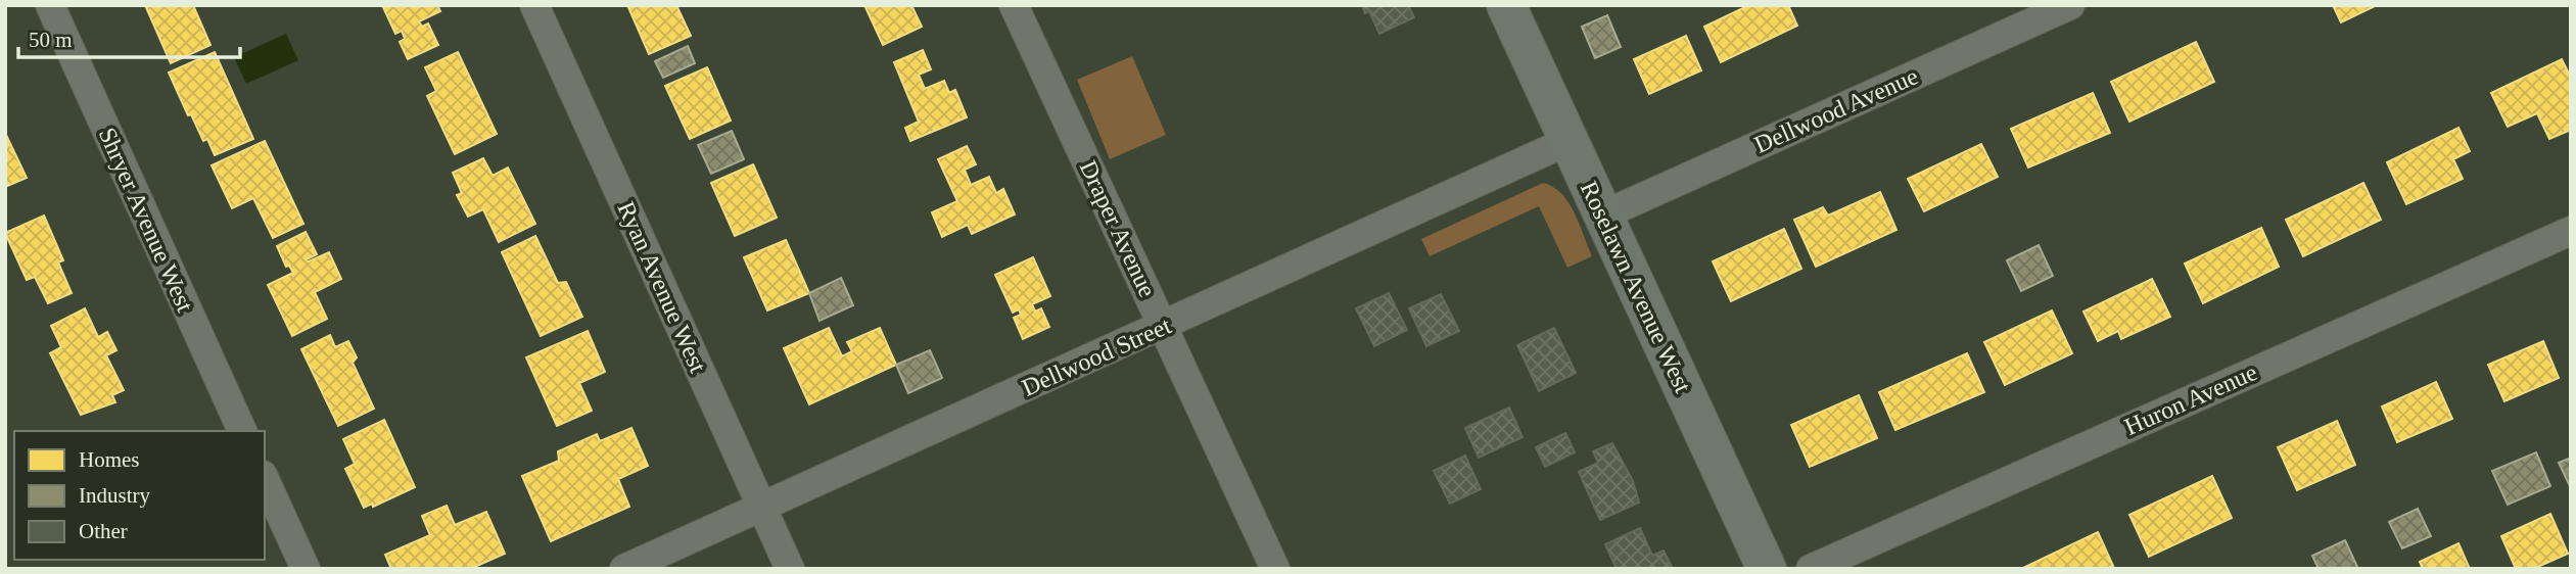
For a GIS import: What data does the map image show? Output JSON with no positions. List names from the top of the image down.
{
  "streets": {
    "street": [
      "Dellwood Avenue",
      "Shryer Avenue West",
      "Draper Avenue",
      "Ryan Avenue West",
      "Roselawn Avenue West",
      "Dellwood Street",
      "Huron Avenue"
    ]
  },
  "crossings": [
    ["Dellwood Avenue", "Roselawn Avenue West"],
    ["Draper Avenue", "Dellwood Street"],
    ["Ryan Avenue West", "Dellwood Street"],
    ["Roselawn Avenue West", "Dellwood Street"]
  ],
  "legend": ["Homes", "Industry", "Other"],
  "scale_bar": "50 m"
}
